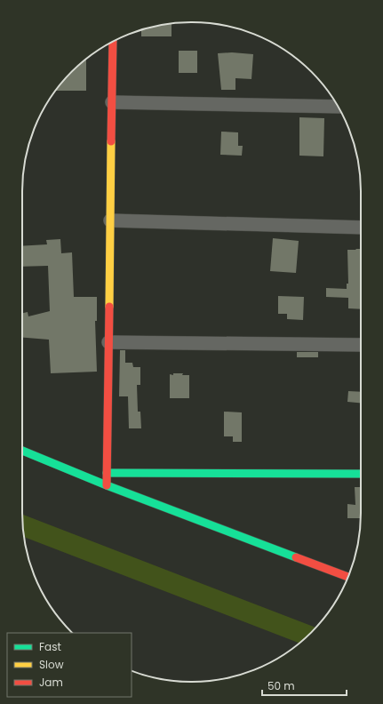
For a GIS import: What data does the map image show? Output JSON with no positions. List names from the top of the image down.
{
  "legend": ["Fast", "Slow", "Jam"],
  "scale_bar": "50 m"
}
